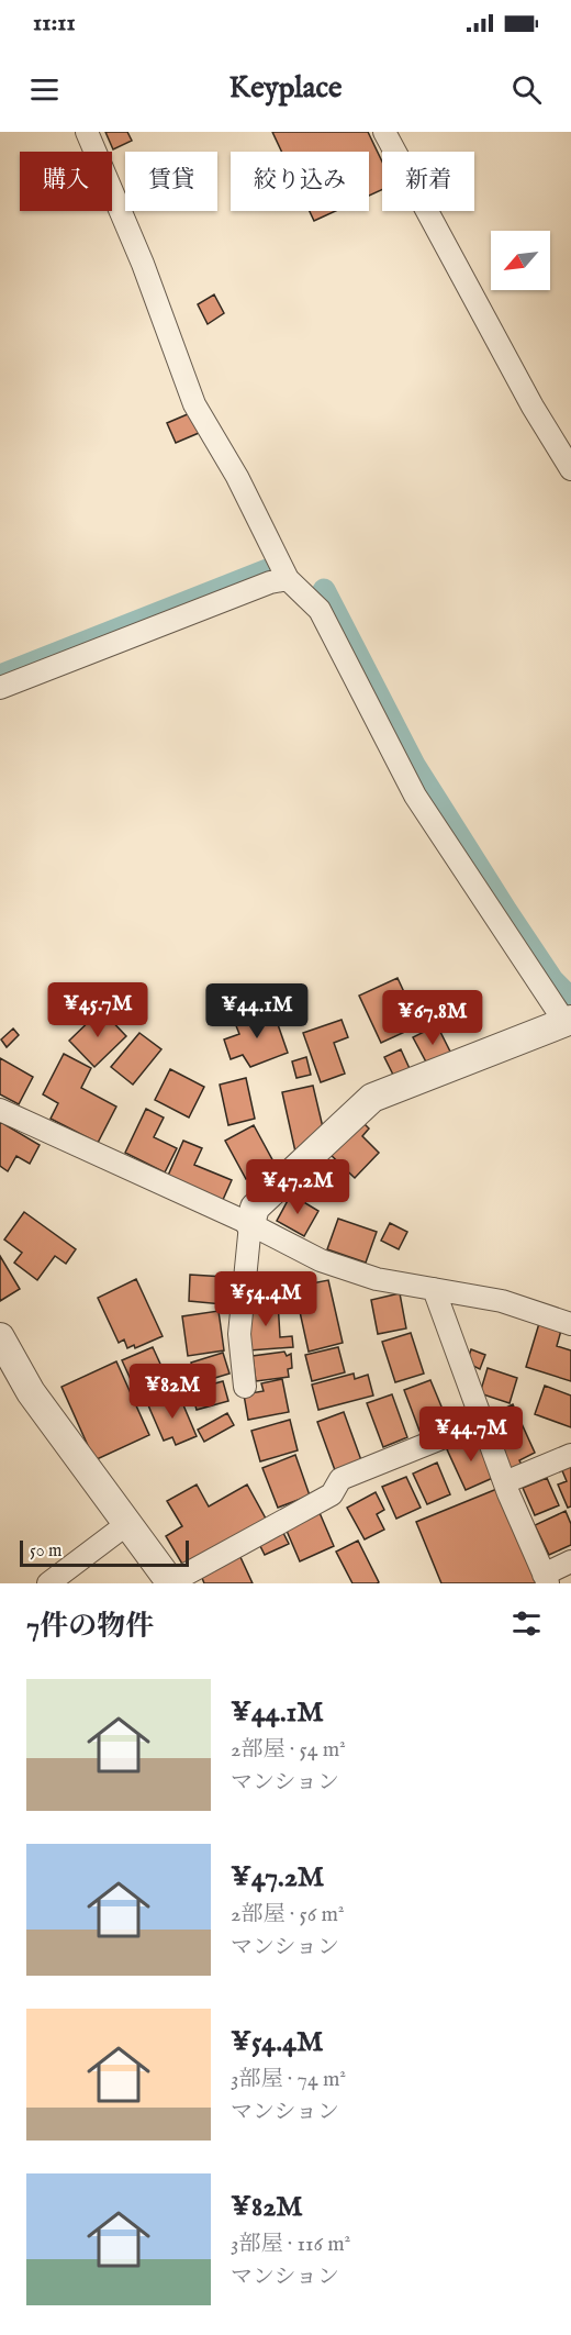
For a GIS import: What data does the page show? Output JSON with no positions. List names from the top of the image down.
{
  "scale_bar": "50 m",
  "north": "bottom left",
  "page": {
    "status": "11:11",
    "header": "Keyplace",
    "chip": [
      "購入",
      "賃貸",
      "絞り込み",
      "新着"
    ],
    "price": [
      "¥45.7M",
      "¥44.1M",
      "¥67.8M",
      "¥47.2M",
      "¥54.4M",
      "¥82M",
      "¥44.7M"
    ],
    "scale": "50 m",
    "heading": "7件の物件",
    "list": [
      {
        "name": "¥44.1M",
        "note": "2部屋 · 54 m² · マンション"
      },
      {
        "name": "¥47.2M",
        "note": "2部屋 · 56 m² · マンション"
      },
      {
        "name": "¥54.4M",
        "note": "3部屋 · 74 m² · マンション"
      },
      {
        "name": "¥82M",
        "note": "3部屋 · 116 m² · マンション"
      }
    ]
  }
}
